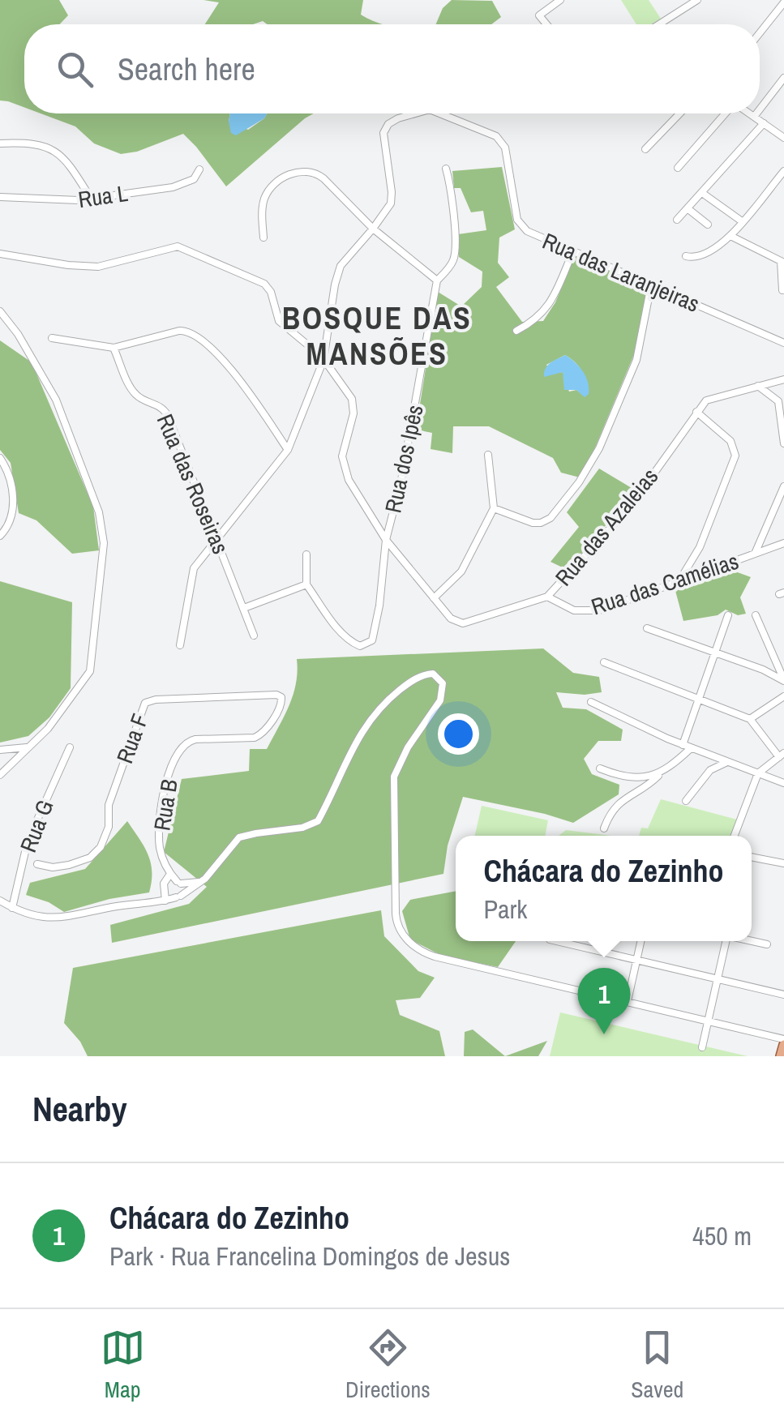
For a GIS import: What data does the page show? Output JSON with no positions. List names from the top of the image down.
{
  "streets": {
    "street": [
      "Rua L",
      "Rua das Laranjeiras",
      "Rua dos Ipês",
      "Rua das Roseiras",
      "Rua das Azaleias",
      "Rua das Camélias",
      "Rua F",
      "Rua B",
      "Rua G"
    ]
  },
  "crossings": [
    ["Rua das Laranjeiras", "Rua das Roseiras"],
    ["Rua das Laranjeiras", "Rua das Azaleias"],
    ["Rua dos Ipês", "Rua das Azaleias"],
    ["Rua das Azaleias", "Rua das Camélias"],
    ["Rua F", "Rua B"]
  ],
  "districts": ["BOSQUE DAS MANSÕES"],
  "page": {
    "search": "Search here",
    "popup": ["Chácara do Zezinho", "Park"],
    "pins": "1",
    "heading": "Nearby",
    "list": [
      {
        "mark": "1",
        "name": "Chácara do Zezinho",
        "note": "Park · Rua Francelina Domingos de Jesus",
        "value": "450 m"
      }
    ],
    "nav": ["Map", "Directions", "Saved"]
  }
}
